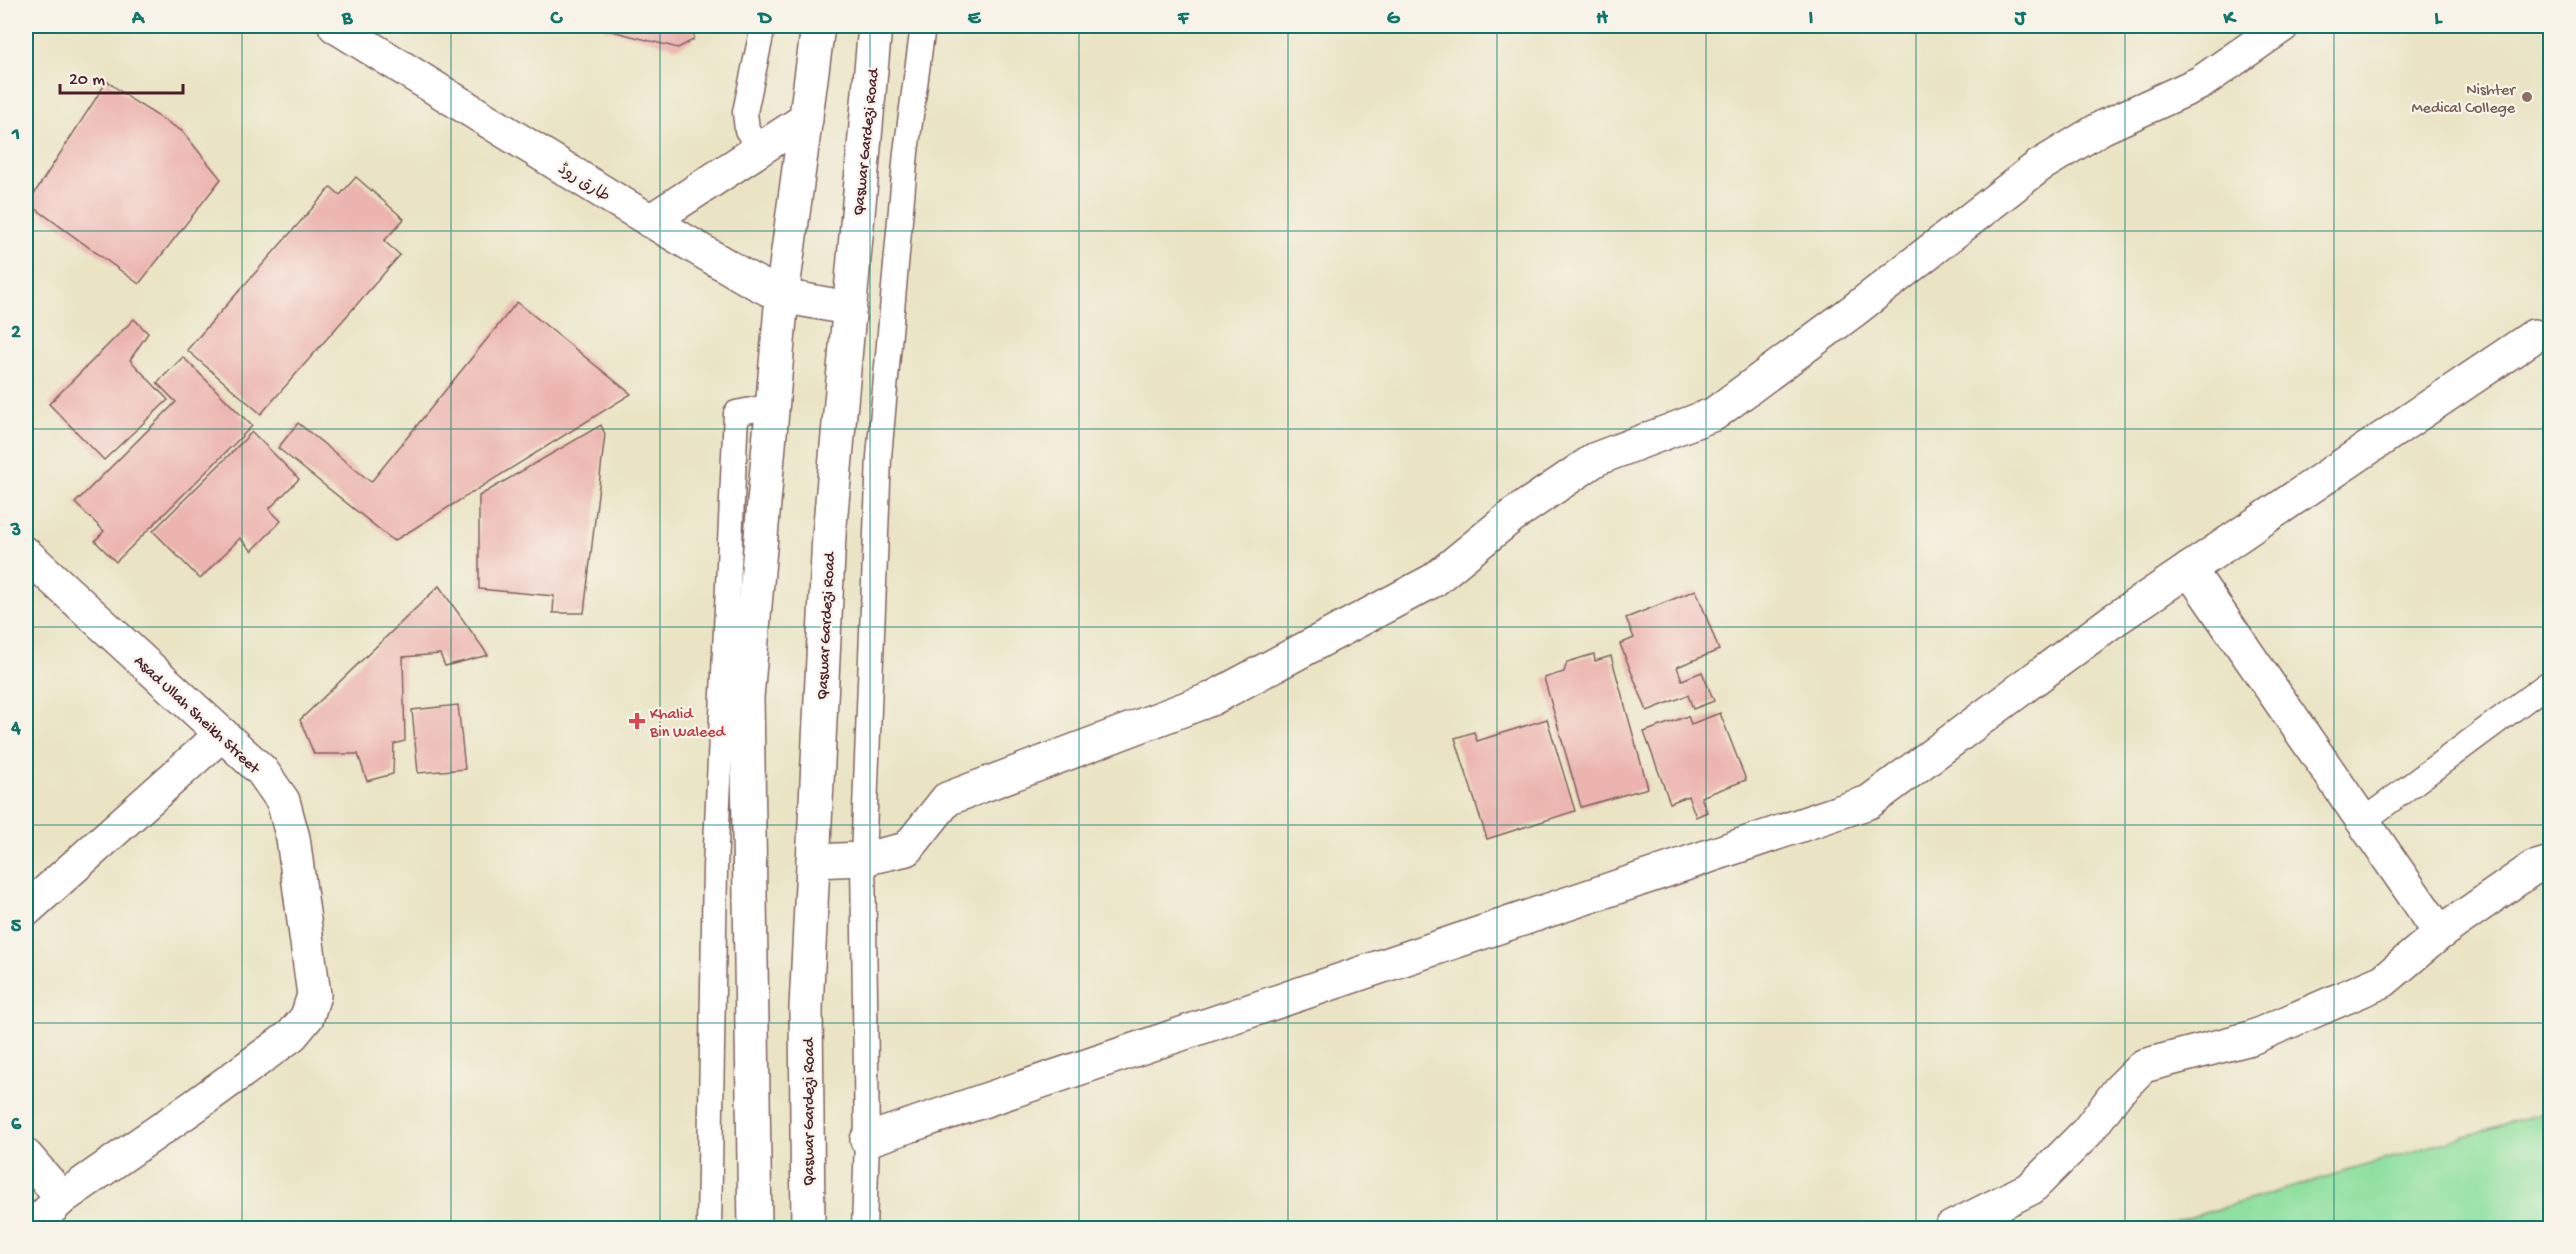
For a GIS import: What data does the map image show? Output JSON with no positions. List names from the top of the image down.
{
  "streets": {
    "street": ["Qaswar Gardezi Road", "طارق روڈ", "Asad Ullah Sheikh Street"]
  },
  "crossings": [
    ["Qaswar Gardezi Road", "طارق روڈ"]
  ],
  "places": {
    "other": ["Nishter Medical College"],
    "health": ["Khalid Bin Waleed"]
  },
  "scale_bar": "20 m",
  "grid": {
    "columns": [
      "A",
      "B",
      "C",
      "D",
      "E",
      "F",
      "G",
      "H",
      "I",
      "J",
      "K",
      "L"
    ],
    "rows": [
      "1",
      "2",
      "3",
      "4",
      "5",
      "6"
    ]
  }
}
